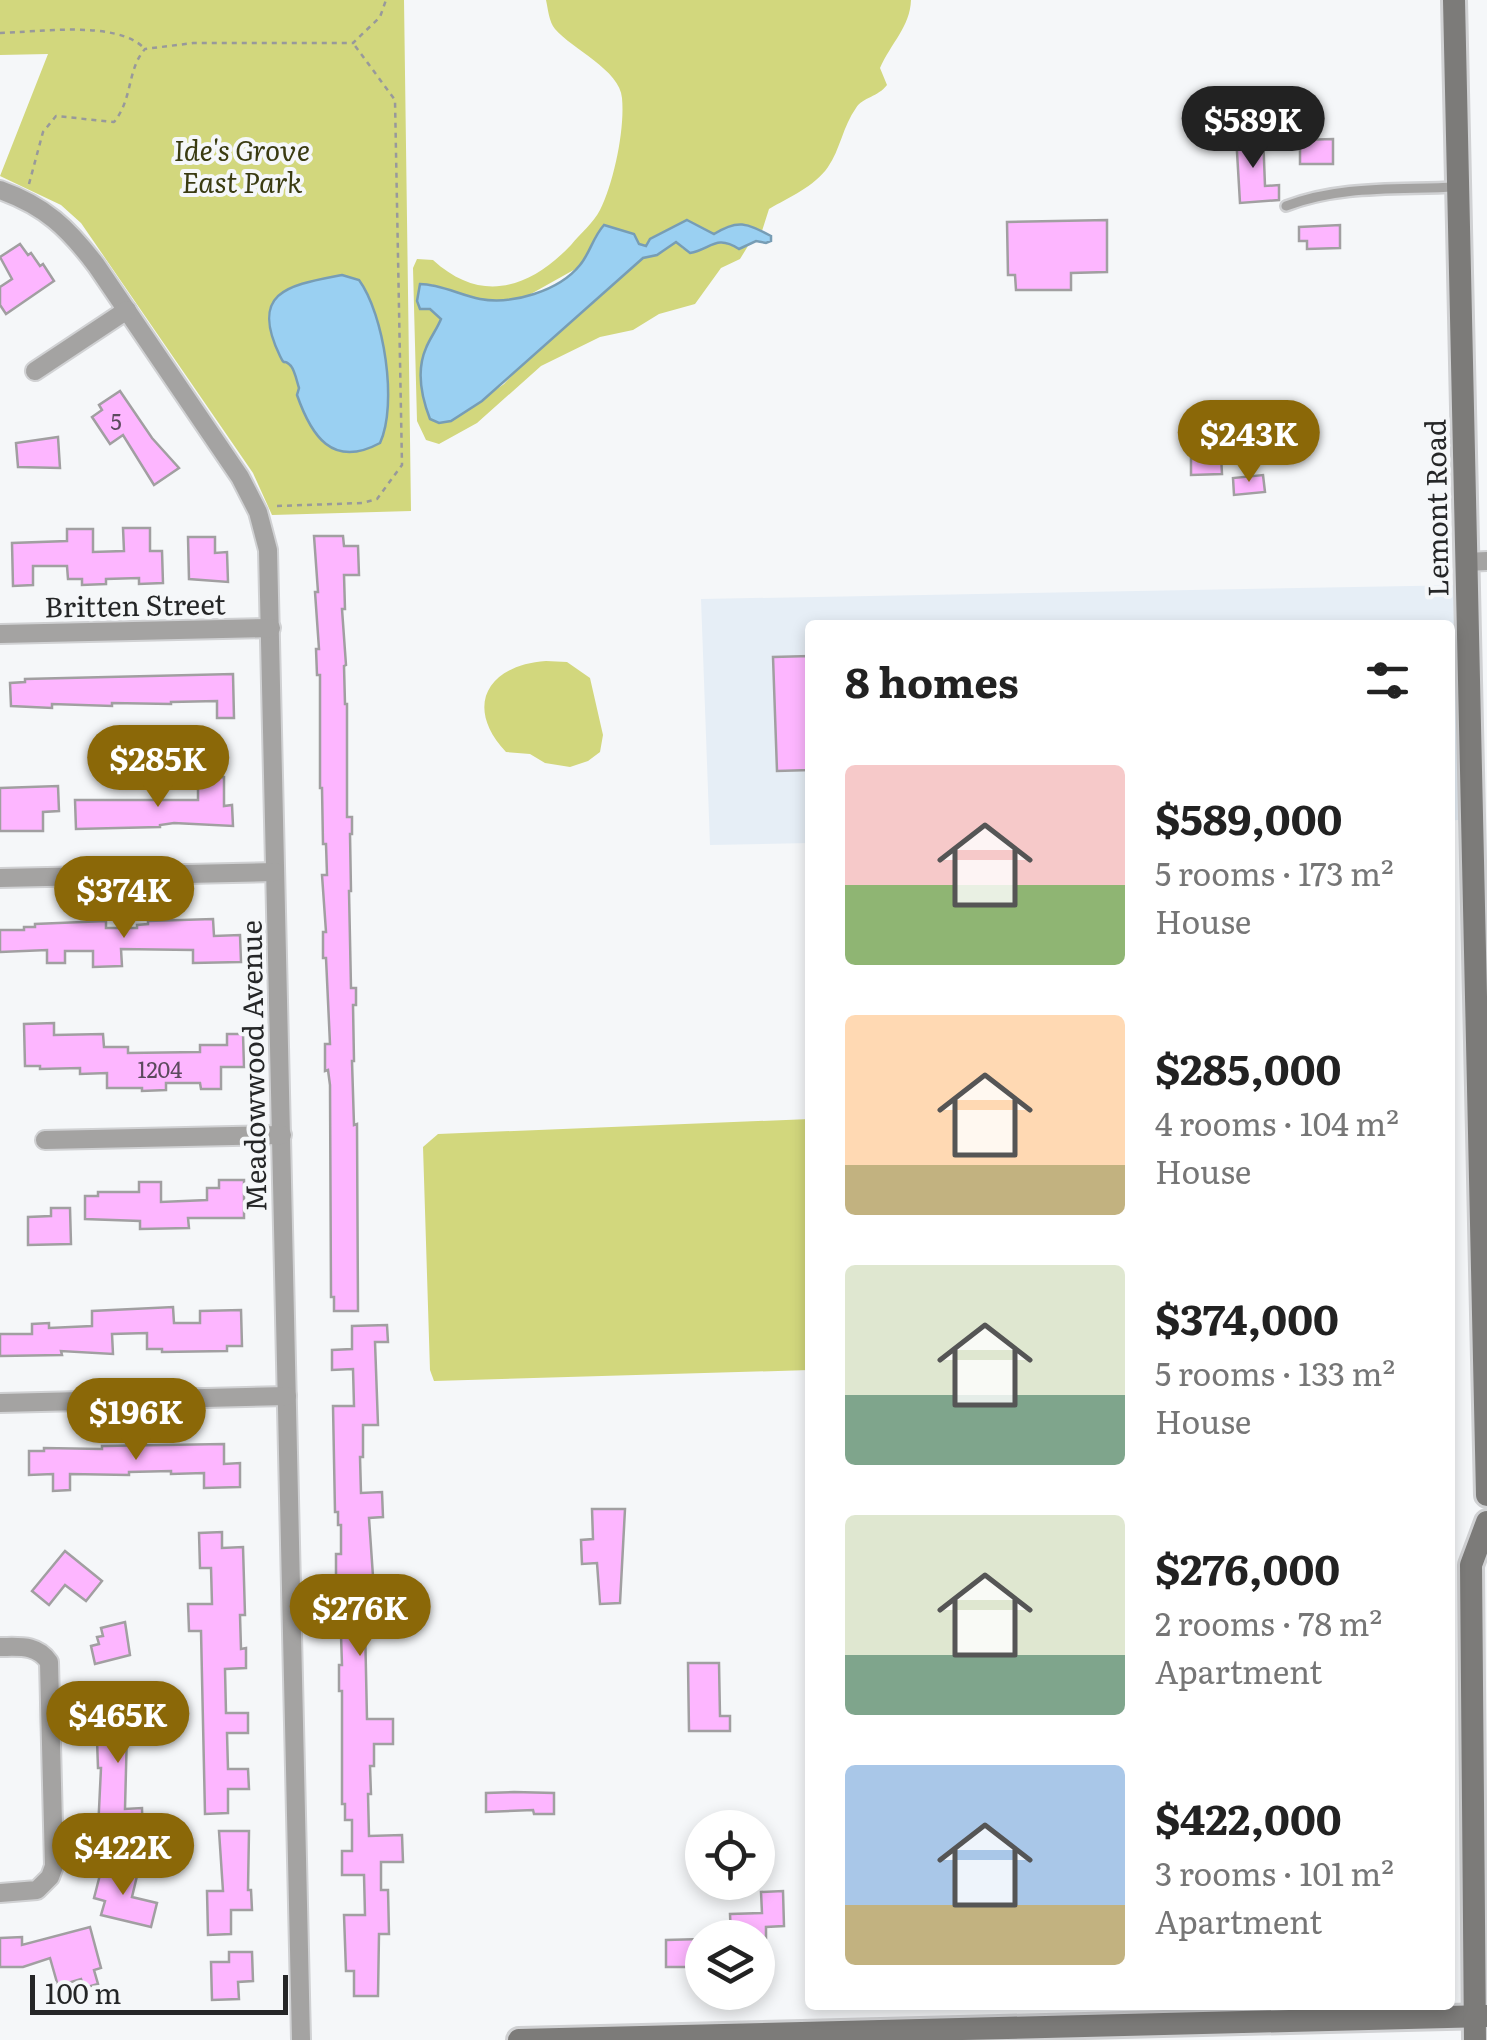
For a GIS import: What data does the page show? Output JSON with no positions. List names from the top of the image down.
{
  "streets": {
    "main road": ["Lemont Road"],
    "street": ["Britten Street", "Meadowwood Avenue"]
  },
  "crossings": [
    ["Britten Street", "Meadowwood Avenue"]
  ],
  "parks": ["Ide's Grove East Park"],
  "house_numbers": ["5", "1204"],
  "scale_bar": "100 m",
  "page": {
    "price": [
      "$589K",
      "$243K",
      "$285K",
      "$374K",
      "$196K",
      "$276K",
      "$465K",
      "$422K"
    ],
    "heading": "8 homes",
    "list": [
      {
        "name": "$589,000",
        "note": "5 rooms · 173 m² · House"
      },
      {
        "name": "$285,000",
        "note": "4 rooms · 104 m² · House"
      },
      {
        "name": "$374,000",
        "note": "5 rooms · 133 m² · House"
      },
      {
        "name": "$276,000",
        "note": "2 rooms · 78 m² · Apartment"
      },
      {
        "name": "$422,000",
        "note": "3 rooms · 101 m² · Apartment"
      }
    ],
    "scale": "100 m"
  }
}
